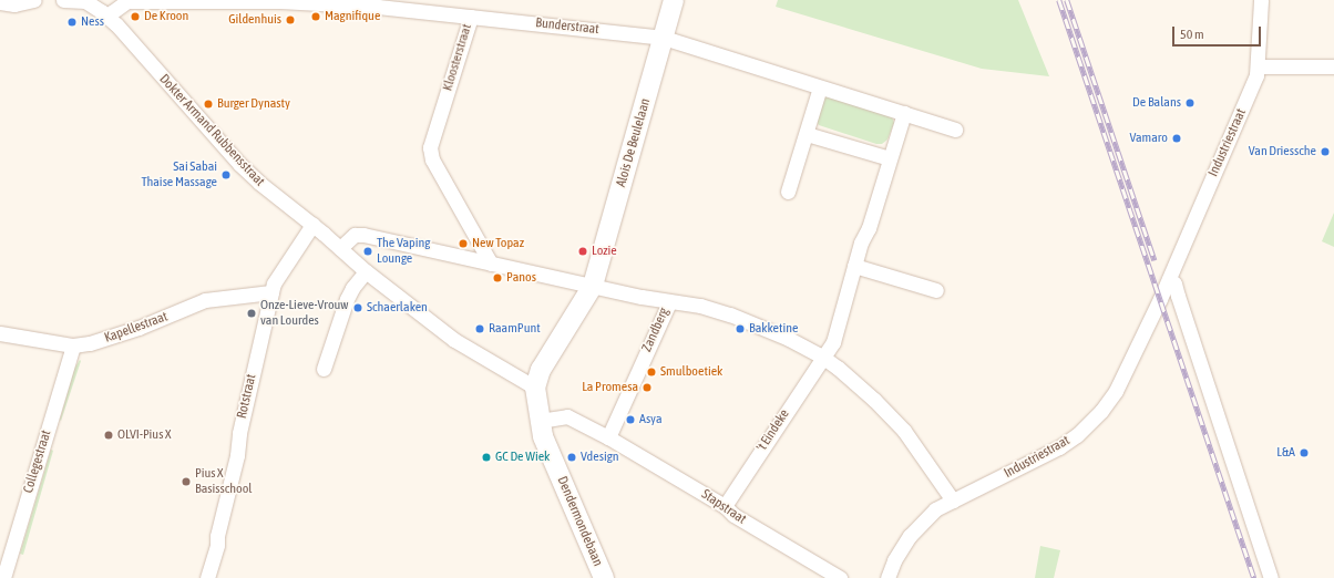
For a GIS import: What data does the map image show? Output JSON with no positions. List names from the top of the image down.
{
  "streets": {
    "street": [
      "Bunderstraat",
      "Kloosterstraat",
      "Dokter Armand Rubbensstraat",
      "Alois De Beulelaan",
      "Industriestraat",
      "Kapellestraat",
      "Zandberg",
      "Rotstraat",
      "'t Eindeke",
      "Collegestraat",
      "Stapstraat",
      "Dendermondebaan"
    ]
  },
  "crossings": [
    ["Bunderstraat", "Kloosterstraat"],
    ["Bunderstraat", "Alois De Beulelaan"],
    ["Bunderstraat", "'t Eindeke"],
    ["Kloosterstraat", "Dokter Armand Rubbensstraat"],
    ["Dokter Armand Rubbensstraat", "Rotstraat"],
    ["Dokter Armand Rubbensstraat", "Dendermondebaan"],
    ["Kapellestraat", "Rotstraat"],
    ["Kapellestraat", "Collegestraat"],
    ["Zandberg", "Stapstraat"],
    ["'t Eindeke", "Stapstraat"]
  ],
  "places": [
    "De Kroon",
    "Magnifique",
    "Gildenhuis",
    "Ness",
    "De Balans",
    "Burger Dynasty",
    "Vamaro",
    "Van Driessche",
    "Sai Sabai Thaise Massage",
    "New Topaz",
    "The Vaping Lounge",
    "Lozie",
    "Panos",
    "Schaerlaken",
    "Onze-Lieve-Vrouw van Lourdes",
    "RaamPunt",
    "Bakketine",
    "Smulboetiek",
    "La Promesa",
    "Asya",
    "OLVI-Pius X",
    "L&A",
    "GC De Wiek",
    "Vdesign",
    "Pius X Basisschool"
  ],
  "scale_bar": "50 m"
}
